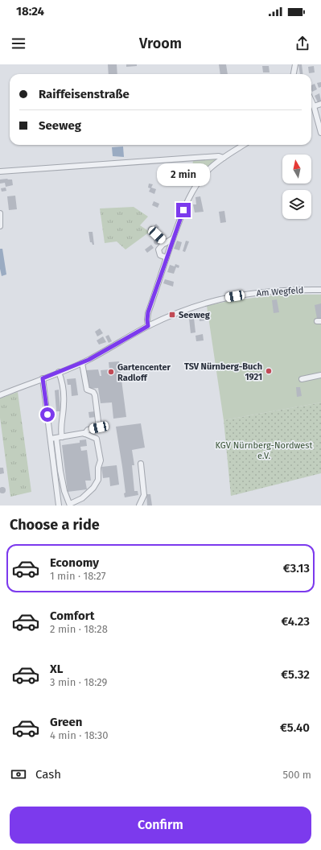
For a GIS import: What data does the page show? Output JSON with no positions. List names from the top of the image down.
{
  "streets": {
    "street": ["Am Wegfeld"]
  },
  "parks": ["KGV Nürnberg-Nordwest e.V."],
  "places": {
    "transit": ["Seeweg"],
    "other": ["TSV Nürnberg-Buch 1921", "Gartencenter Radloff"]
  },
  "north": "top",
  "page": {
    "status": "18:24",
    "header": "Vroom",
    "banner": ["Raiffeisenstraße", "Seeweg"],
    "bubble": "2 min",
    "heading": "Choose a ride",
    "list": [
      {
        "name": "Economy",
        "note": "1 min · 18:27",
        "value": "€3.13"
      },
      {
        "name": "Comfort",
        "note": "2 min · 18:28",
        "value": "€4.23"
      },
      {
        "name": "XL",
        "note": "3 min · 18:29",
        "value": "€5.32"
      },
      {
        "name": "Green",
        "note": "4 min · 18:30",
        "value": "€5.40"
      }
    ],
    "pay": ["Cash", "500 m"],
    "buttons": "Confirm"
  }
}
